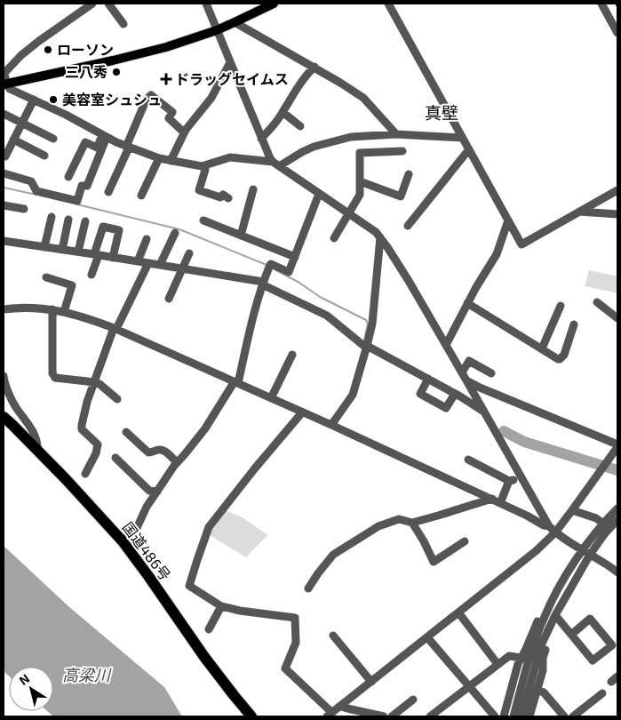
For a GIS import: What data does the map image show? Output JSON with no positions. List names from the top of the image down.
{
  "streets": {
    "highway": ["国道486号"]
  },
  "districts": ["真壁"],
  "water": ["高梁川"],
  "places": {
    "other": ["ローソン", "三八秀", "美容室シュシュ"],
    "health": ["ドラッグセイムス"]
  },
  "north": "top left"
}
